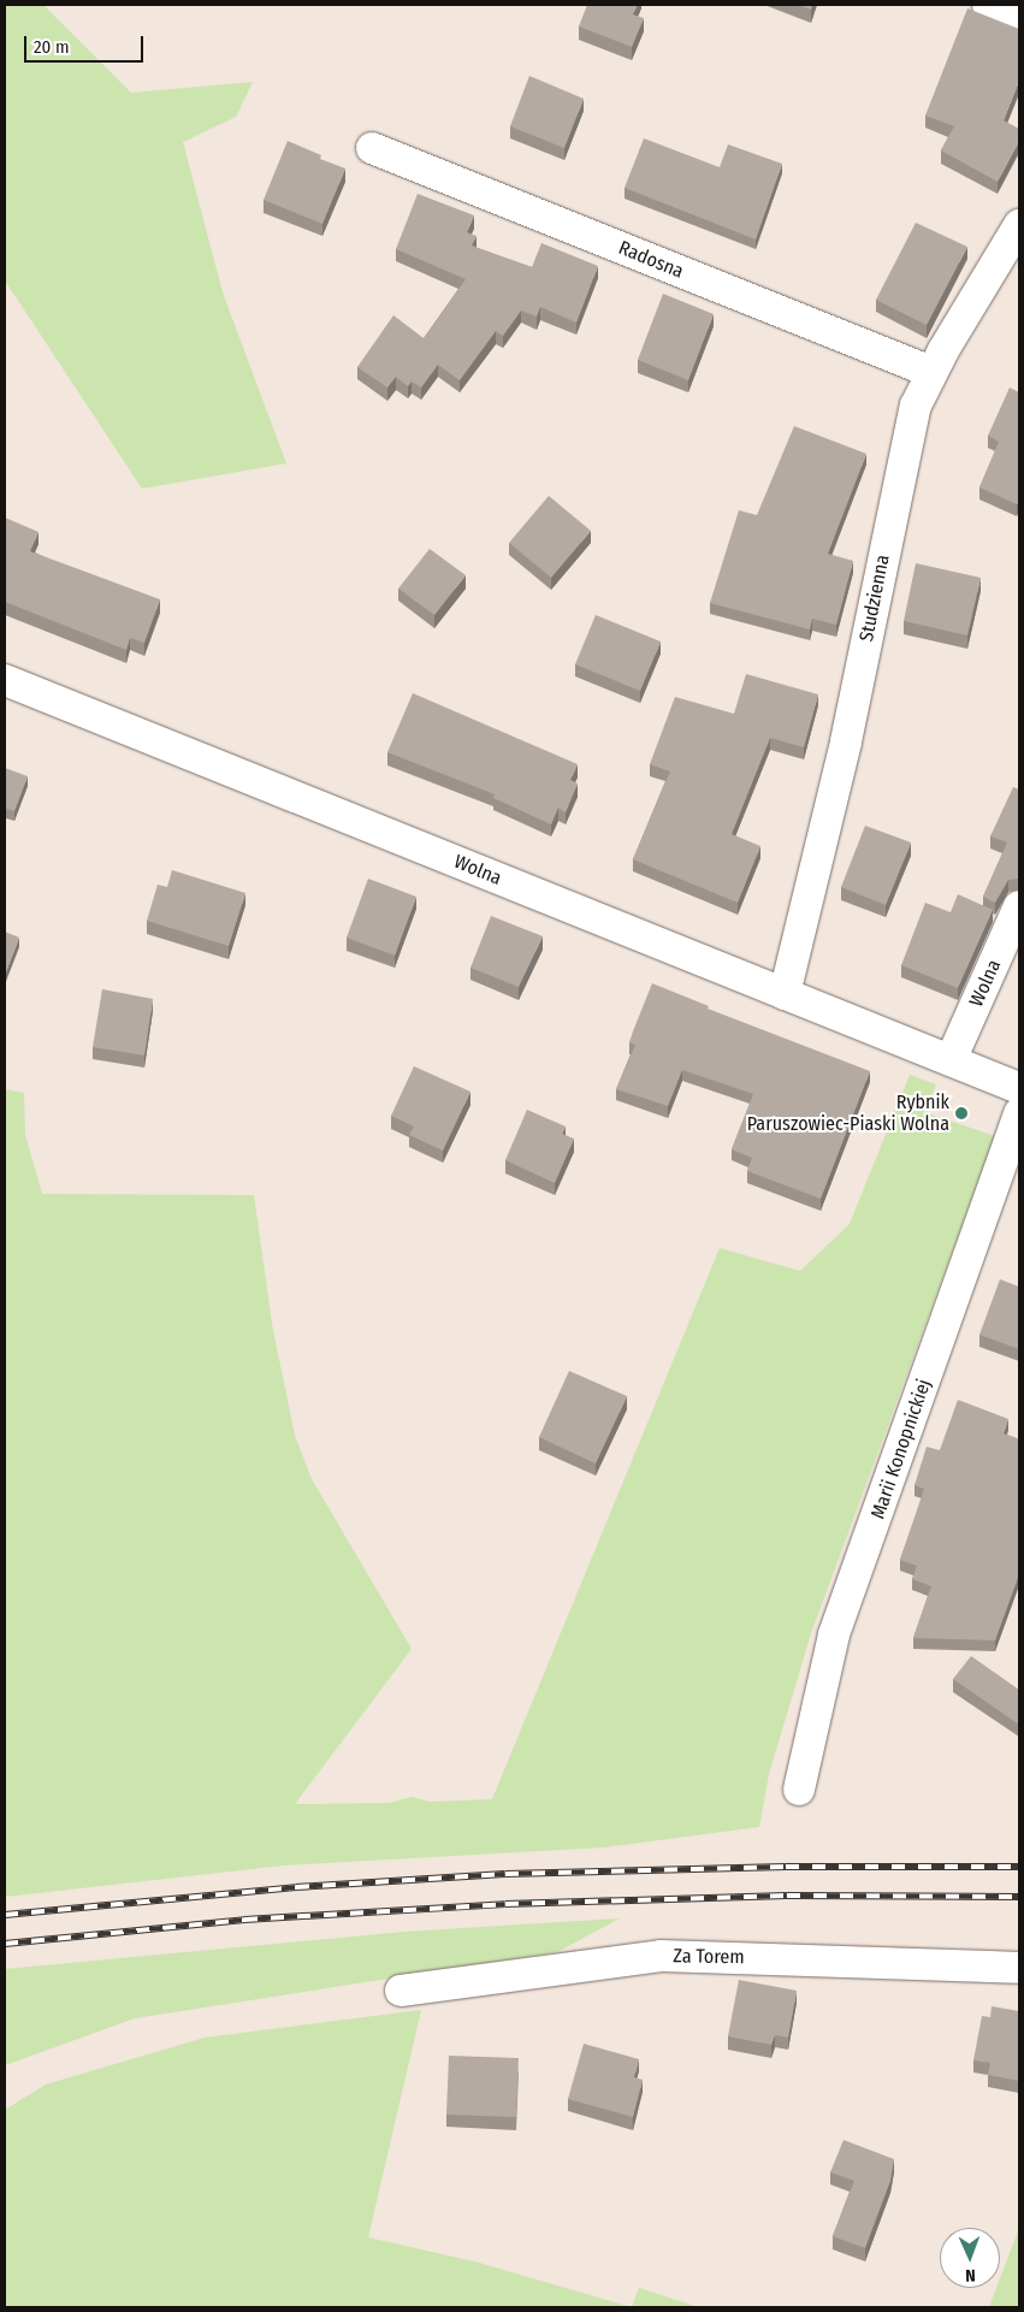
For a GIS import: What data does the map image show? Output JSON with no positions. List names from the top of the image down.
{
  "streets": {
    "street": [
      "Radosna",
      "Studzienna",
      "Wolna",
      "Marii Konopnickiej",
      "Za Torem"
    ]
  },
  "crossings": [
    ["Radosna", "Studzienna"],
    ["Studzienna", "Wolna"]
  ],
  "places": ["Rybnik Paruszowiec-Piaski Wolna"],
  "scale_bar": "20 m",
  "north": "bottom"
}
